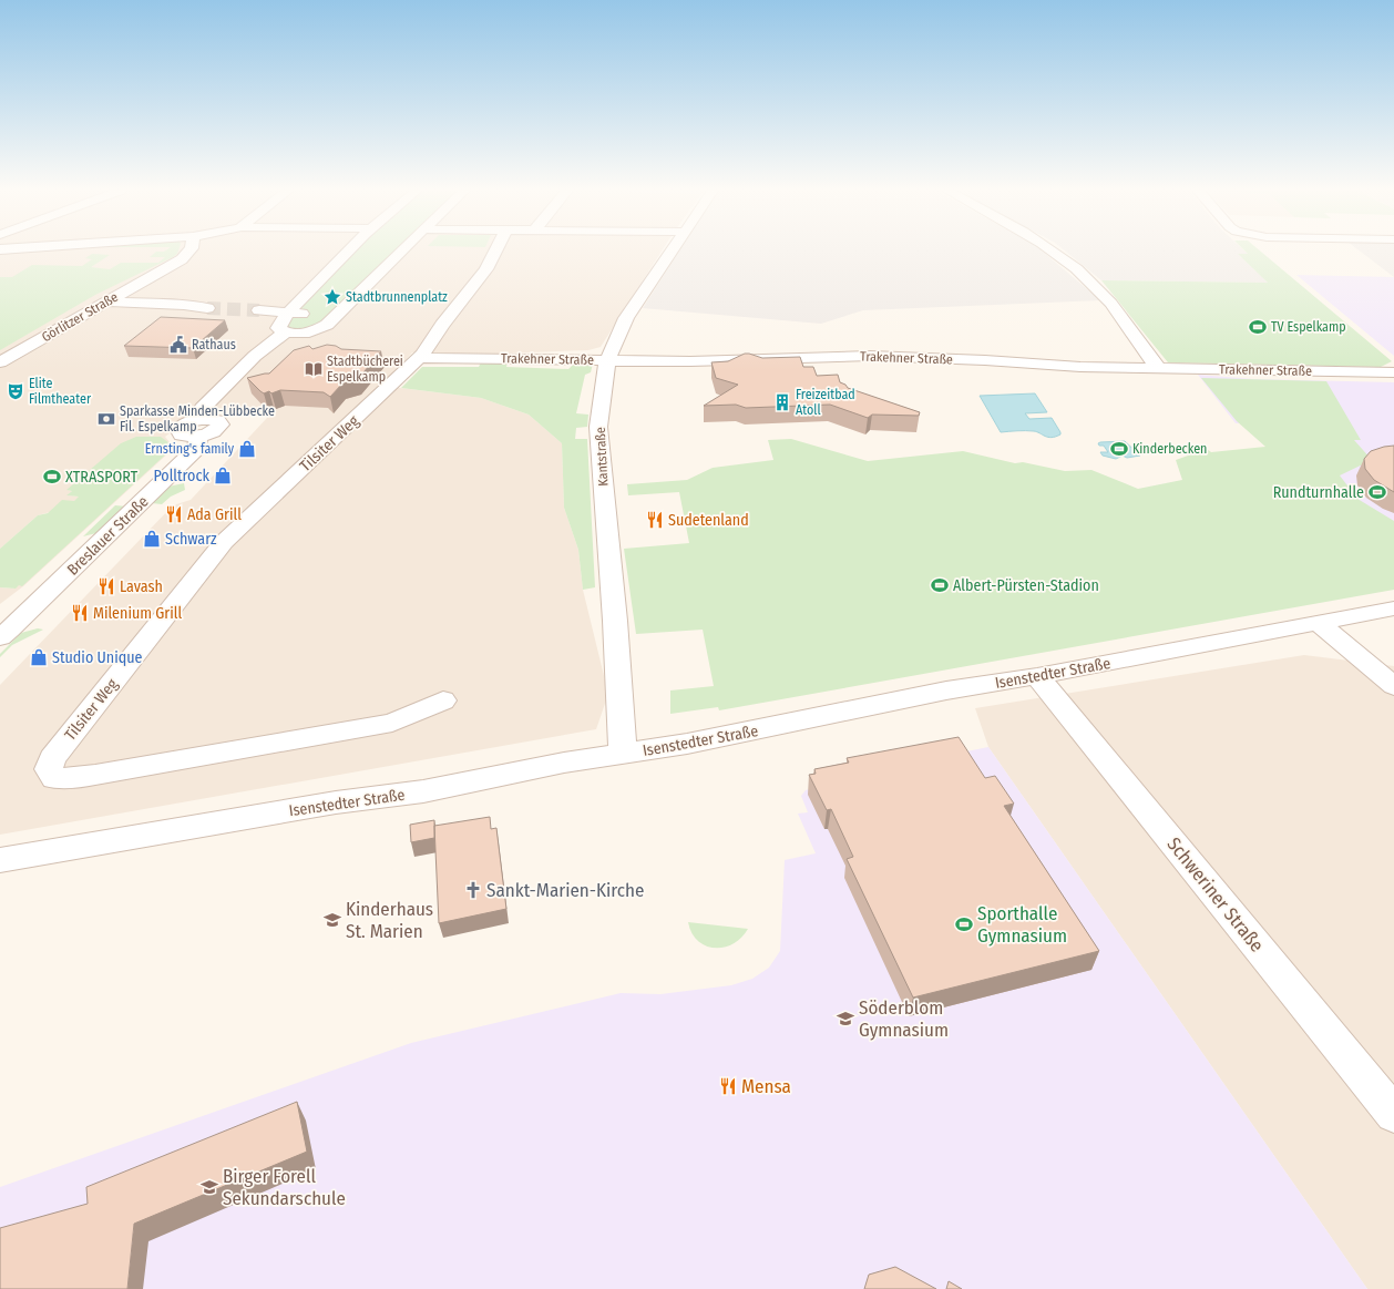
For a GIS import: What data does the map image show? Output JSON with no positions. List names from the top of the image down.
{
  "streets": {
    "street": [
      "Görlitzer Straße",
      "Trakehner Straße",
      "Tilsiter Weg",
      "Kantstraße",
      "Breslauer Straße",
      "Isenstedter Straße",
      "Schweriner Straße"
    ]
  },
  "crossings": [
    ["Trakehner Straße", "Tilsiter Weg"],
    ["Trakehner Straße", "Kantstraße"],
    ["Kantstraße", "Isenstedter Straße"],
    ["Isenstedter Straße", "Schweriner Straße"]
  ],
  "places": {
    "place": ["Stadtbrunnenplatz"],
    "sports": [
      "TV Espelkamp",
      "Kinderbecken",
      "XTRASPORT",
      "Rundturnhalle",
      "Albert-Pürsten-Stadion",
      "Sporthalle Gymnasium"
    ],
    "public building": ["Rathaus"],
    "library": ["Stadtbücherei Espelkamp"],
    "theatre": ["Elite Filmtheater"],
    "building": ["Freizeitbad Atoll"],
    "bank": ["Sparkasse Minden-Lübbecke Fil. Espelkamp"],
    "shop": [
      "Ernsting's family",
      "Polltrock",
      "Schwarz",
      "Studio Unique"
    ],
    "restaurant": [
      "Ada Grill",
      "Sudetenland",
      "Lavash",
      "Milenium Grill",
      "Mensa"
    ],
    "church": ["Sankt-Marien-Kirche"],
    "school or university": ["Kinderhaus St. Marien", "Söderblom Gymnasium", "Birger Forell Sekundarschule"]
  }
}
